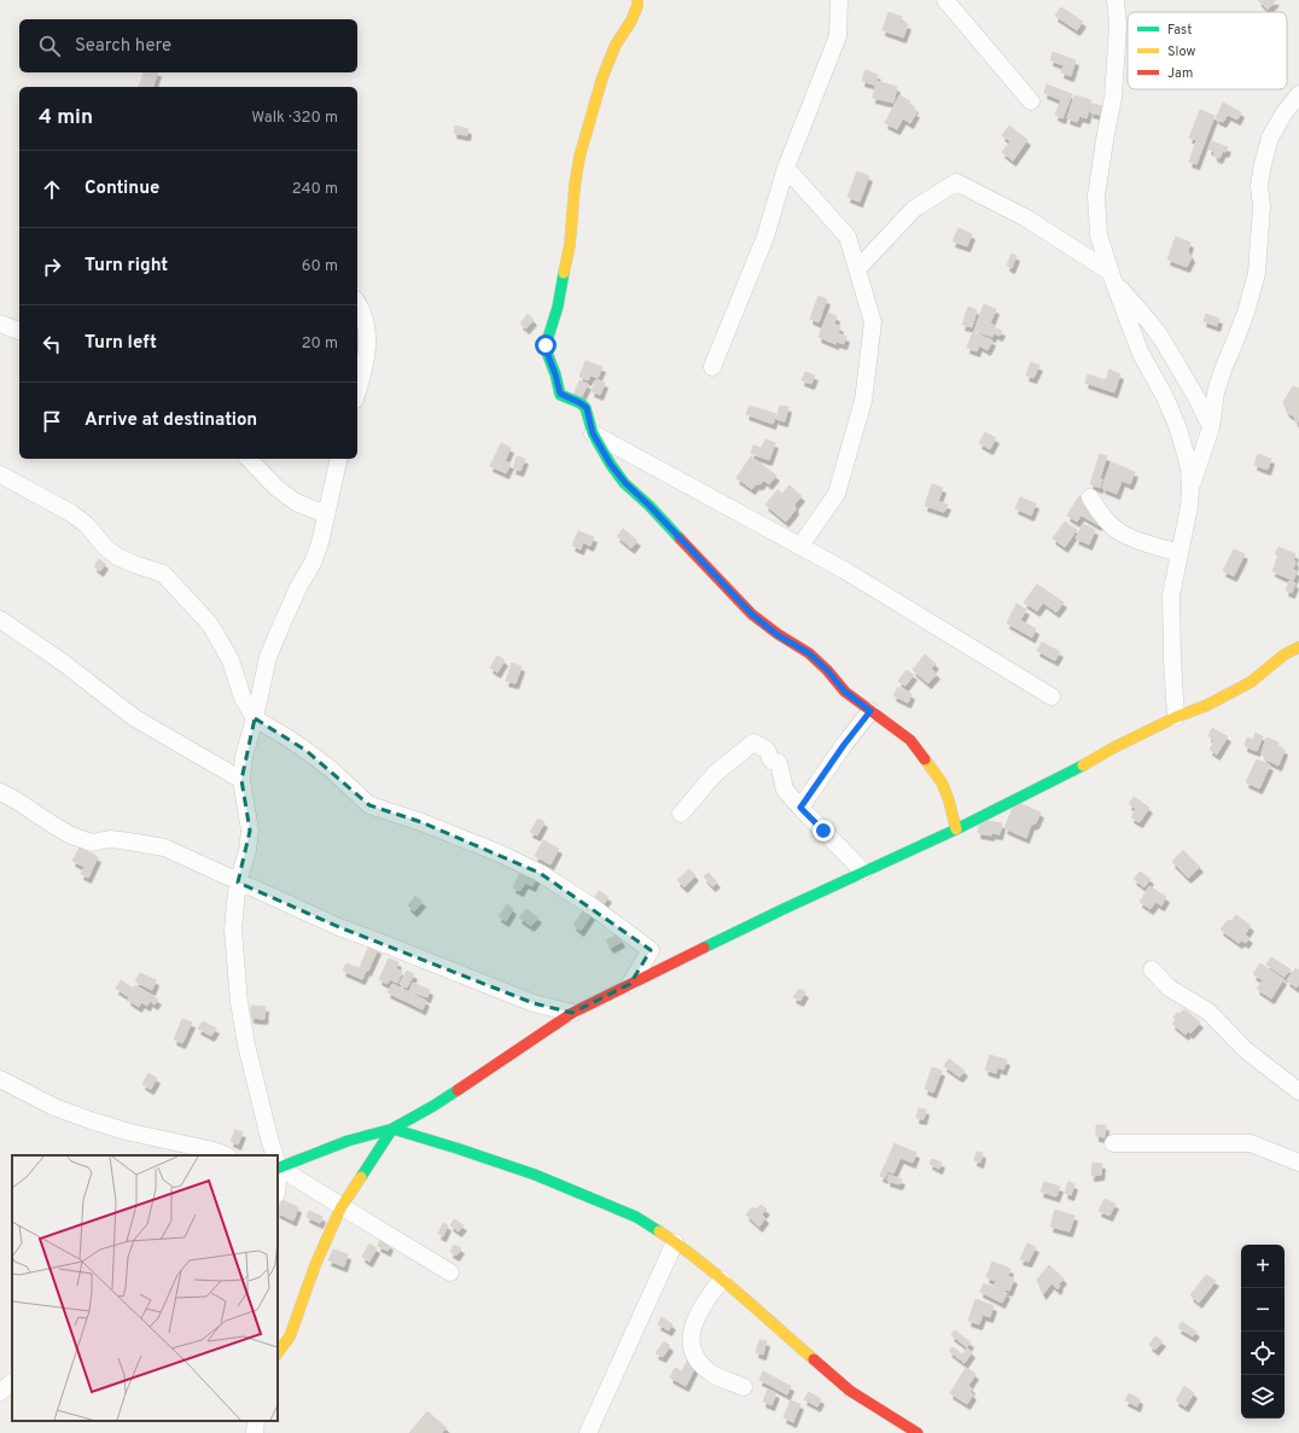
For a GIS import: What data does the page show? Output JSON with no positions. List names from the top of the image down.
{
  "legend": ["Fast", "Slow", "Jam"],
  "page": {
    "search": "Search here",
    "heading": ["4 min", "Walk · 320 m"],
    "list": [
      ["Continue", "240 m"],
      ["Turn right", "60 m"],
      ["Turn left", "20 m"],
      "Arrive at destination"
    ],
    "map_buttons": ["+", "−"]
  }
}
